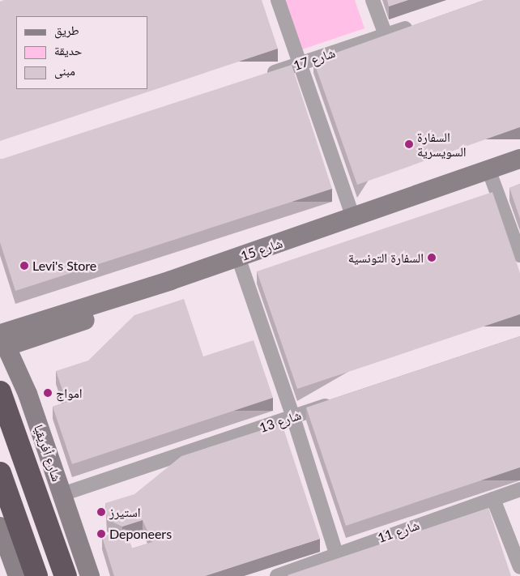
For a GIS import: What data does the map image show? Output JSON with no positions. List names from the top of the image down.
{
  "streets": {
    "highway": ["شارع أفريقيا"],
    "street": [
      "شارع 17",
      "شارع 15",
      "شارع 13",
      "شارع 11"
    ]
  },
  "crossings": [
    ["شارع 15", "شارع أفريقيا"],
    ["شارع 13", "شارع أفريقيا"]
  ],
  "places": [
    "السفارة السويسرية",
    "السفارة التونسية",
    "Levi's Store",
    "امواج",
    "استيرز",
    "Deponeers"
  ],
  "legend": ["طريق", "حديقة", "مبنى"]
}
